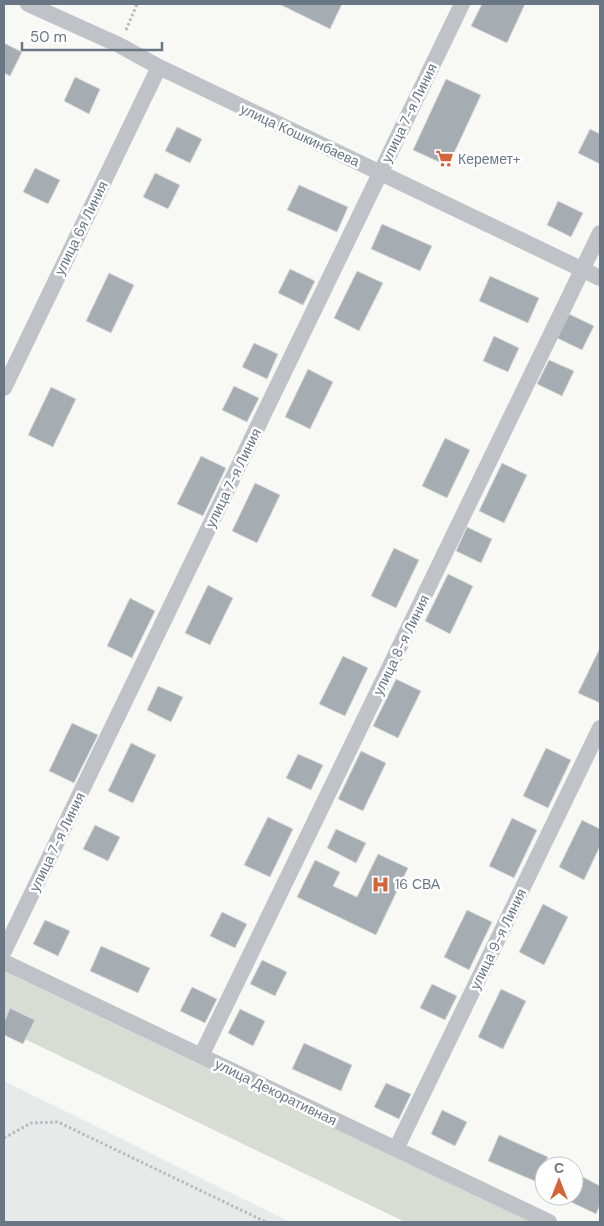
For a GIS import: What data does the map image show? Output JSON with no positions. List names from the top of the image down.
{
  "streets": {
    "street": [
      "улица 7-я Линия",
      "улица Кошкинбаева",
      "улица 6я Линия",
      "улица 8-я Линия",
      "улица 9-я Линия",
      "улица Декоративная"
    ]
  },
  "crossings": [
    ["улица 7-я Линия", "улица Кошкинбаева"],
    ["улица Кошкинбаева", "улица 6я Линия"],
    ["улица Кошкинбаева", "улица 8-я Линия"],
    ["улица 8-я Линия", "улица Декоративная"],
    ["улица 9-я Линия", "улица Декоративная"]
  ],
  "places": {
    "supermarket": ["Керемет+"],
    "hospital": ["16 СВА"]
  },
  "scale_bar": "50 m",
  "north": "top"
}
